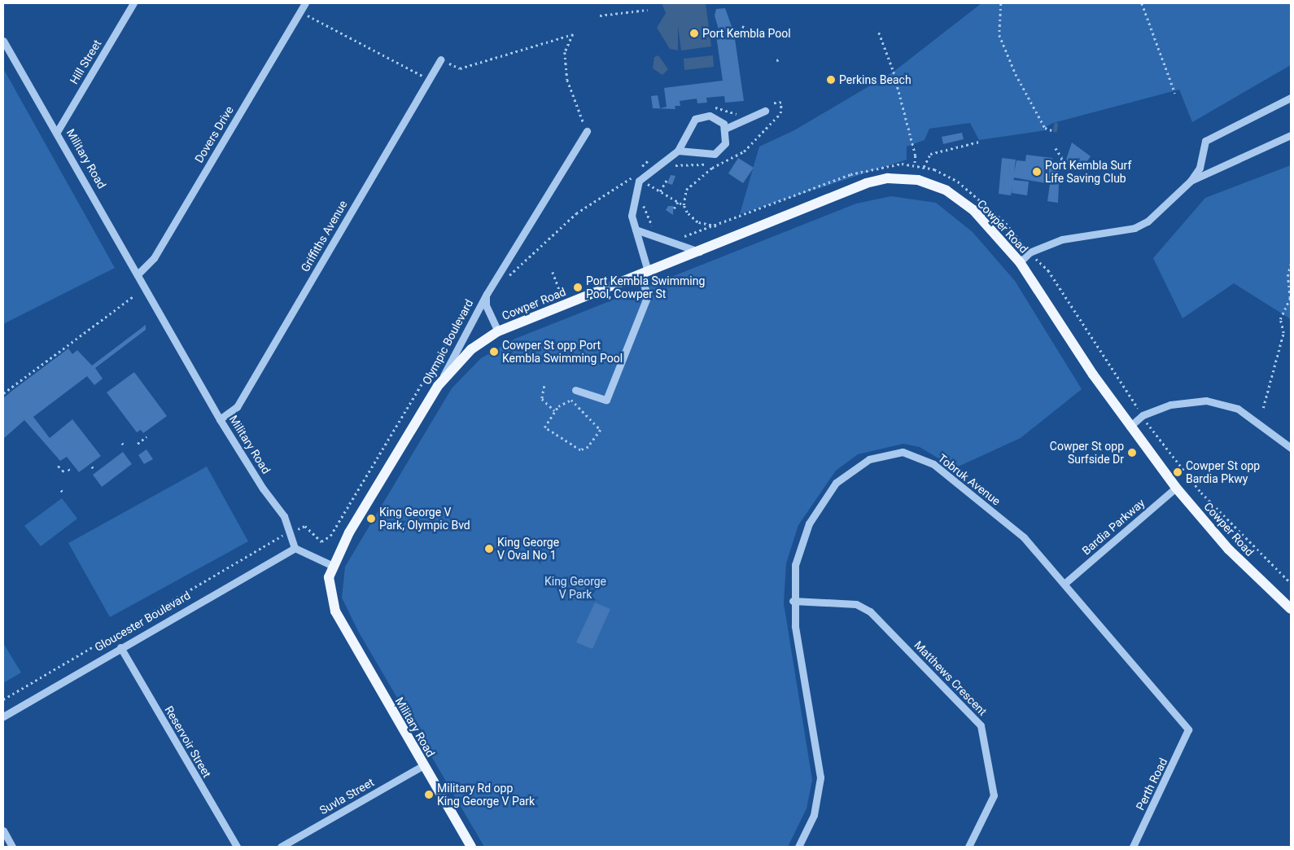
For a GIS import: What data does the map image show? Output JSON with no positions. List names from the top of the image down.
{
  "streets": {
    "main road": ["Military Road", "Cowper Road", "Olympic Boulevard"],
    "street": [
      "Hill Street",
      "Dovers Drive",
      "Griffiths Avenue",
      "Tobruk Avenue",
      "Bardia Parkway",
      "Gloucester Boulevard",
      "Matthews Crescent",
      "Reservoir Street",
      "Perth Road",
      "Suvla Street"
    ]
  },
  "crossings": [
    ["Hill Street", "Military Road"],
    ["Dovers Drive", "Military Road"],
    ["Military Road", "Griffiths Avenue"],
    ["Military Road", "Olympic Boulevard"],
    ["Military Road", "Gloucester Boulevard"],
    ["Military Road", "Suvla Street"],
    ["Cowper Road", "Olympic Boulevard"],
    ["Cowper Road", "Bardia Parkway"],
    ["Tobruk Avenue", "Bardia Parkway"],
    ["Tobruk Avenue", "Matthews Crescent"],
    ["Tobruk Avenue", "Perth Road"],
    ["Gloucester Boulevard", "Reservoir Street"]
  ],
  "parks": ["King George V Park"],
  "places": [
    "Port Kembla Pool",
    "Perkins Beach",
    "Port Kembla Surf Life Saving Club",
    "Port Kembla Swimming Pool, Cowper St",
    "Cowper St opp Port Kembla Swimming Pool",
    "Cowper St opp Surfside Dr",
    "Cowper St opp Bardia Pkwy",
    "King George V Park, Olympic Bvd",
    "King George V Oval No 1",
    "Military Rd opp King George V Park"
  ]
}
